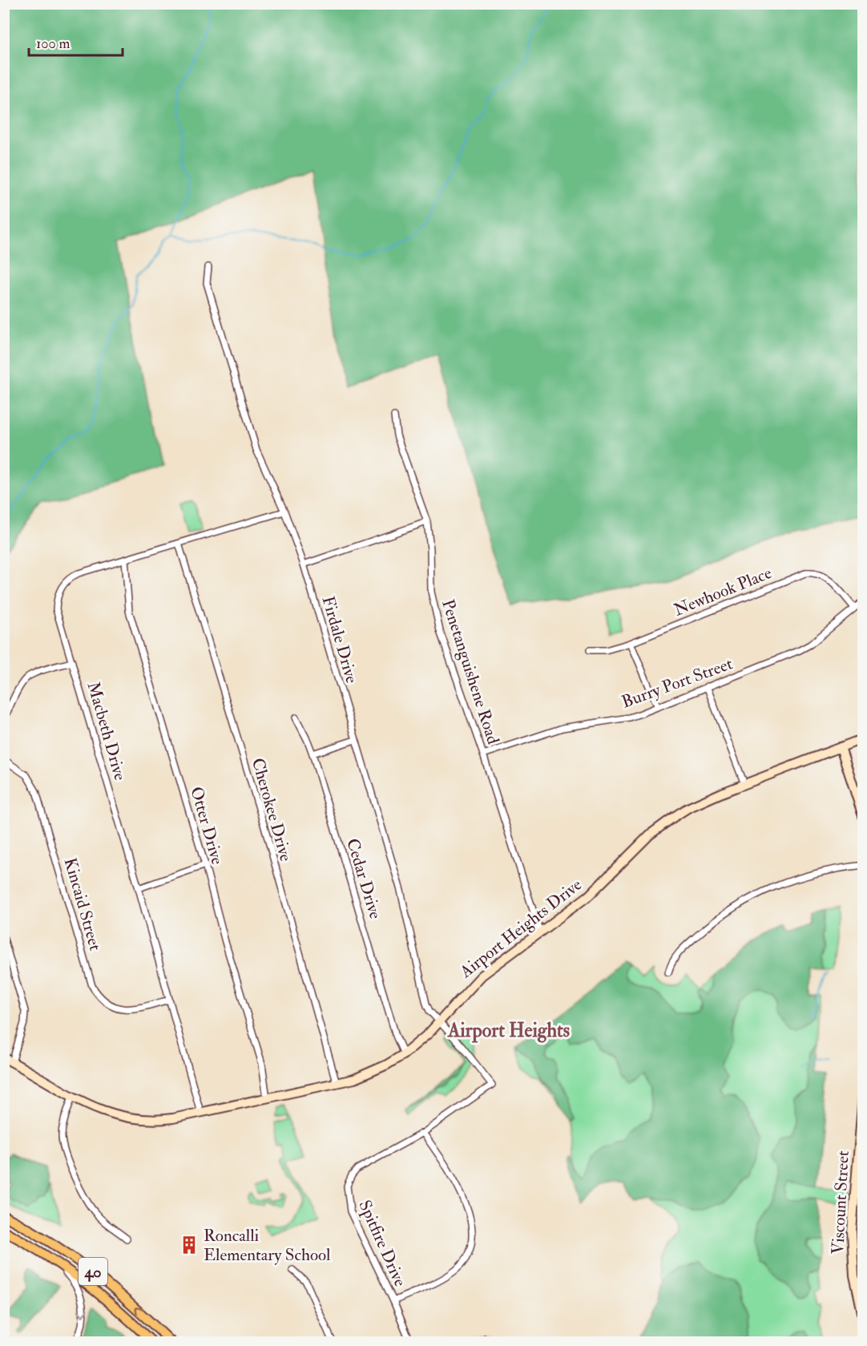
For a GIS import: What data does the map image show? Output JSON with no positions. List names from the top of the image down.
{
  "streets": {
    "main road": ["40"],
    "street": [
      "Newhook Place",
      "Firdale Drive",
      "Penetanguishene Road",
      "Burry Port Street",
      "Macbeth Drive",
      "Cherokee Drive",
      "Otter Drive",
      "Cedar Drive",
      "Kincaid Street",
      "Airport Heights Drive",
      "Viscount Street",
      "Spitfire Drive"
    ]
  },
  "crossings": [
    ["Newhook Place", "Burry Port Street"],
    ["Firdale Drive", "Macbeth Drive"],
    ["Firdale Drive", "Airport Heights Drive"],
    ["Firdale Drive", "Spitfire Drive"],
    ["Penetanguishene Road", "Burry Port Street"],
    ["Penetanguishene Road", "Airport Heights Drive"],
    ["Macbeth Drive", "Cherokee Drive"],
    ["Macbeth Drive", "Otter Drive"],
    ["Macbeth Drive", "Kincaid Street"],
    ["Macbeth Drive", "Airport Heights Drive"],
    ["Cherokee Drive", "Airport Heights Drive"],
    ["Otter Drive", "Airport Heights Drive"],
    ["Cedar Drive", "Airport Heights Drive"]
  ],
  "districts": ["Airport Heights"],
  "places": {
    "building": ["Roncalli Elementary School"]
  },
  "scale_bar": "100 m"
}
